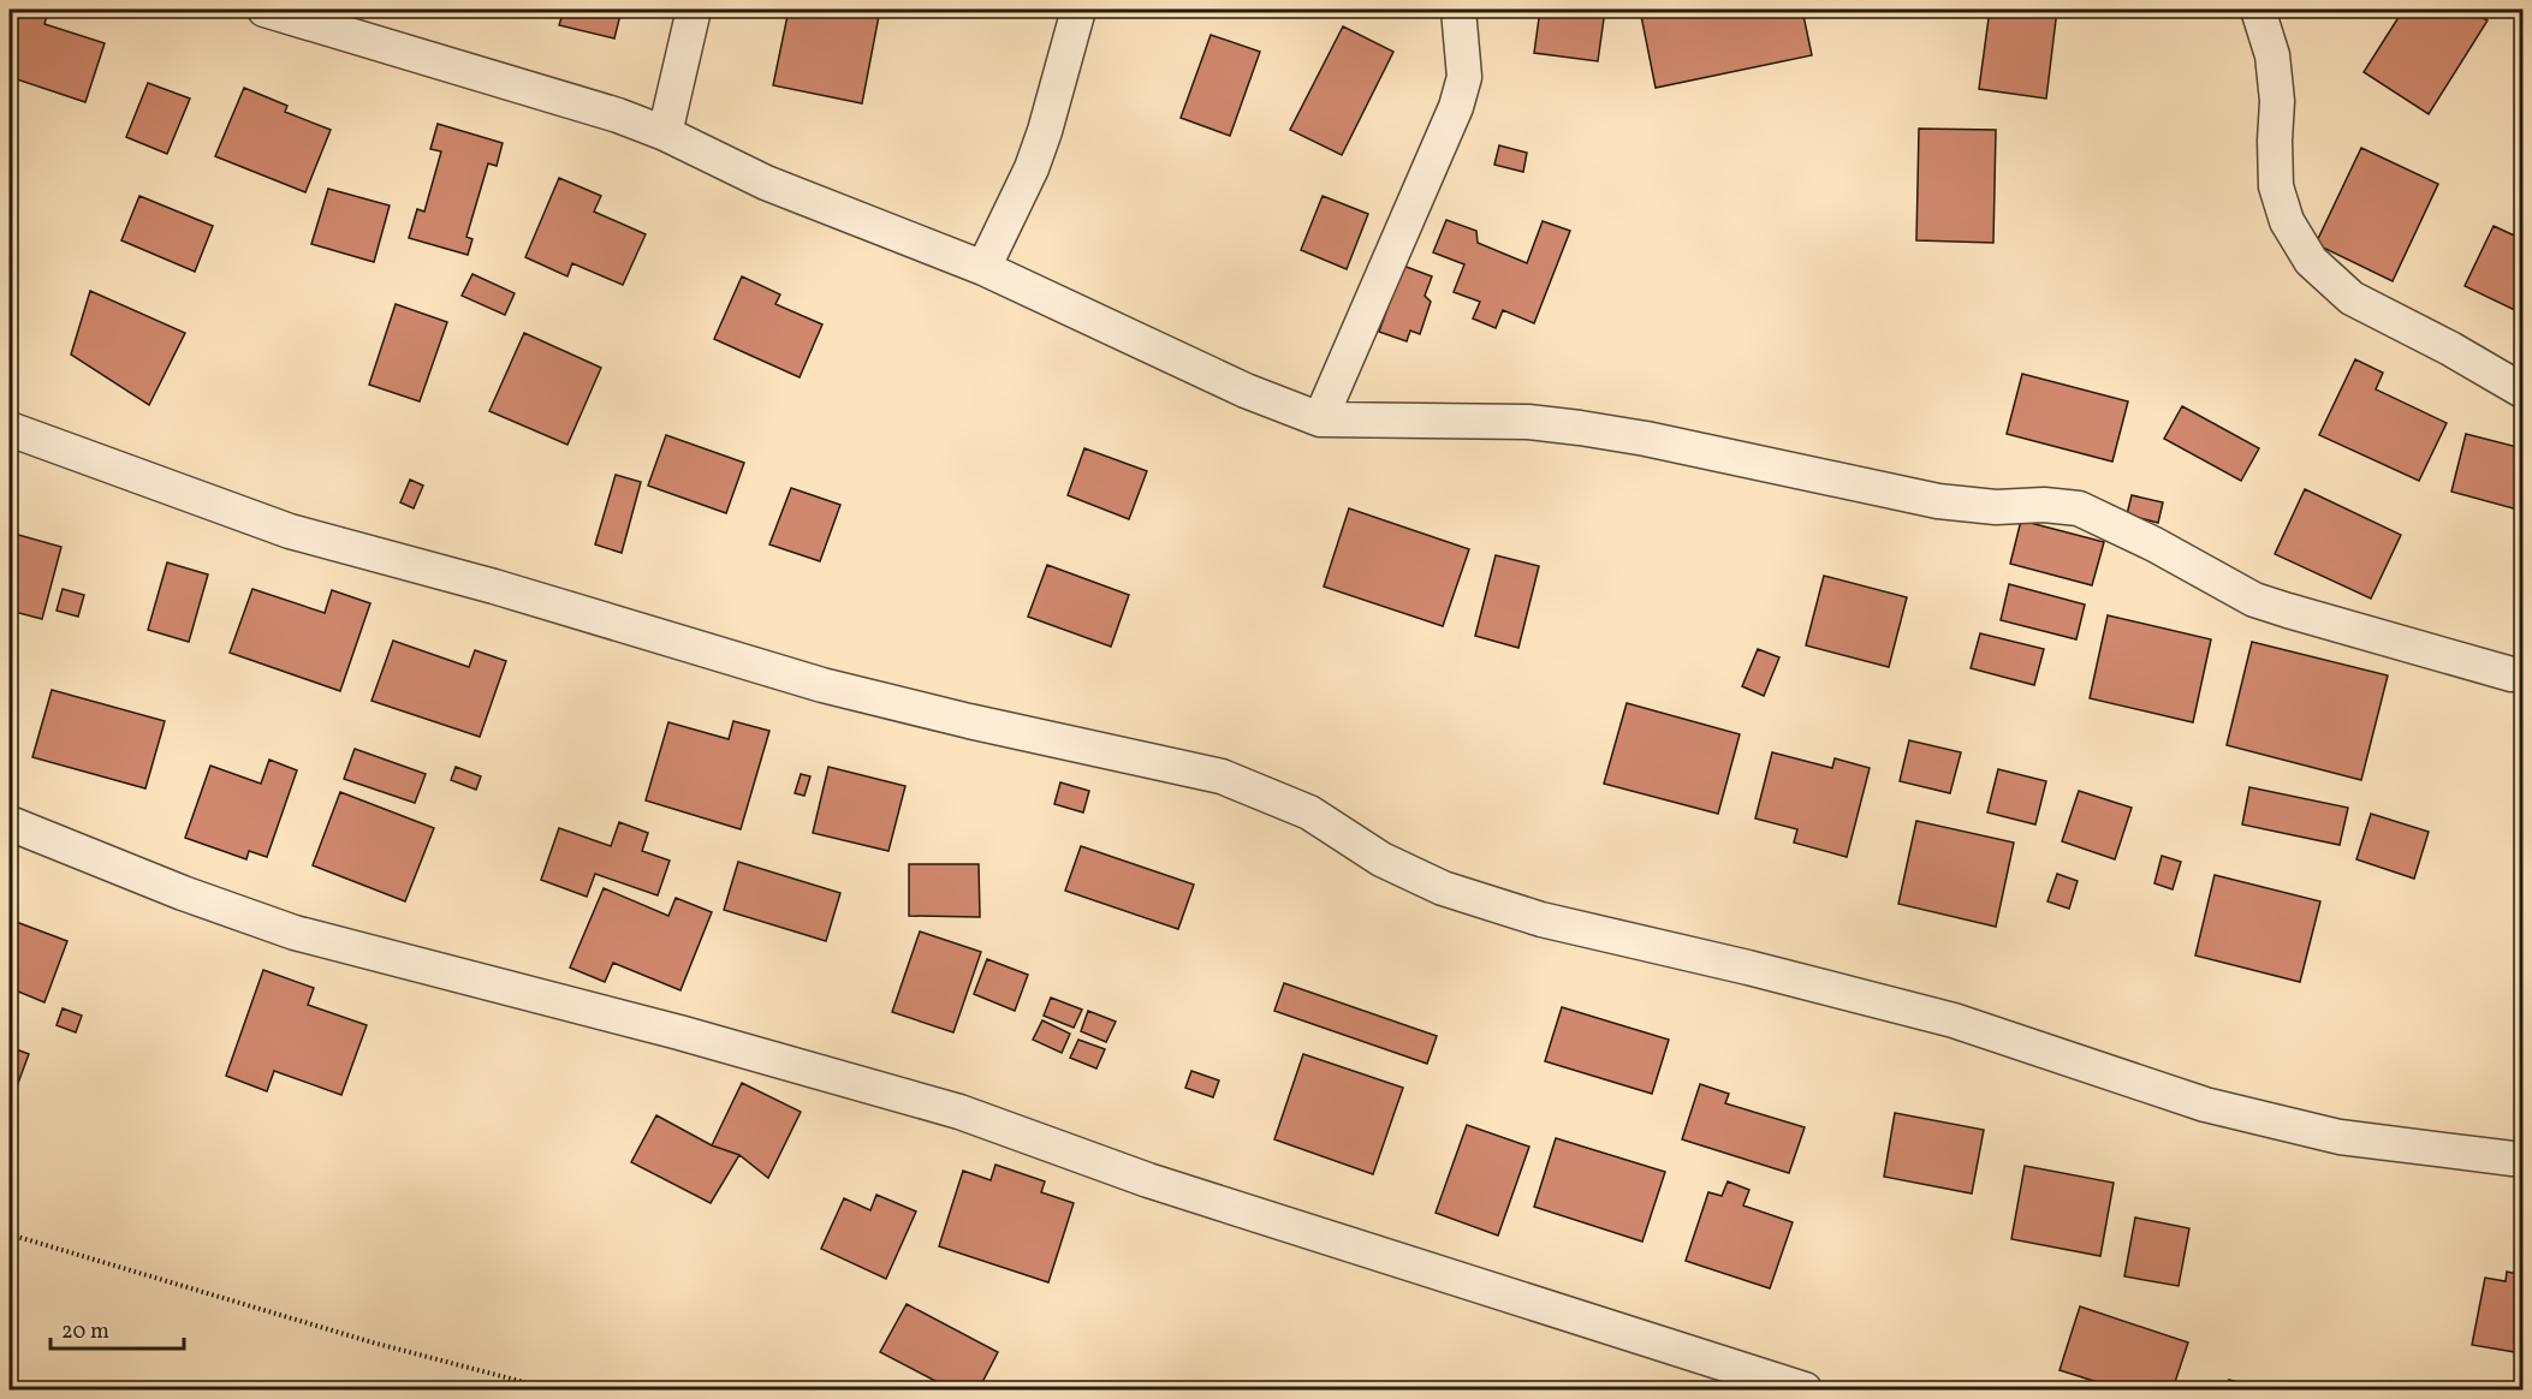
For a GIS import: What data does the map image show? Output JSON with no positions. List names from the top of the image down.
{
  "scale_bar": "20 m"
}
